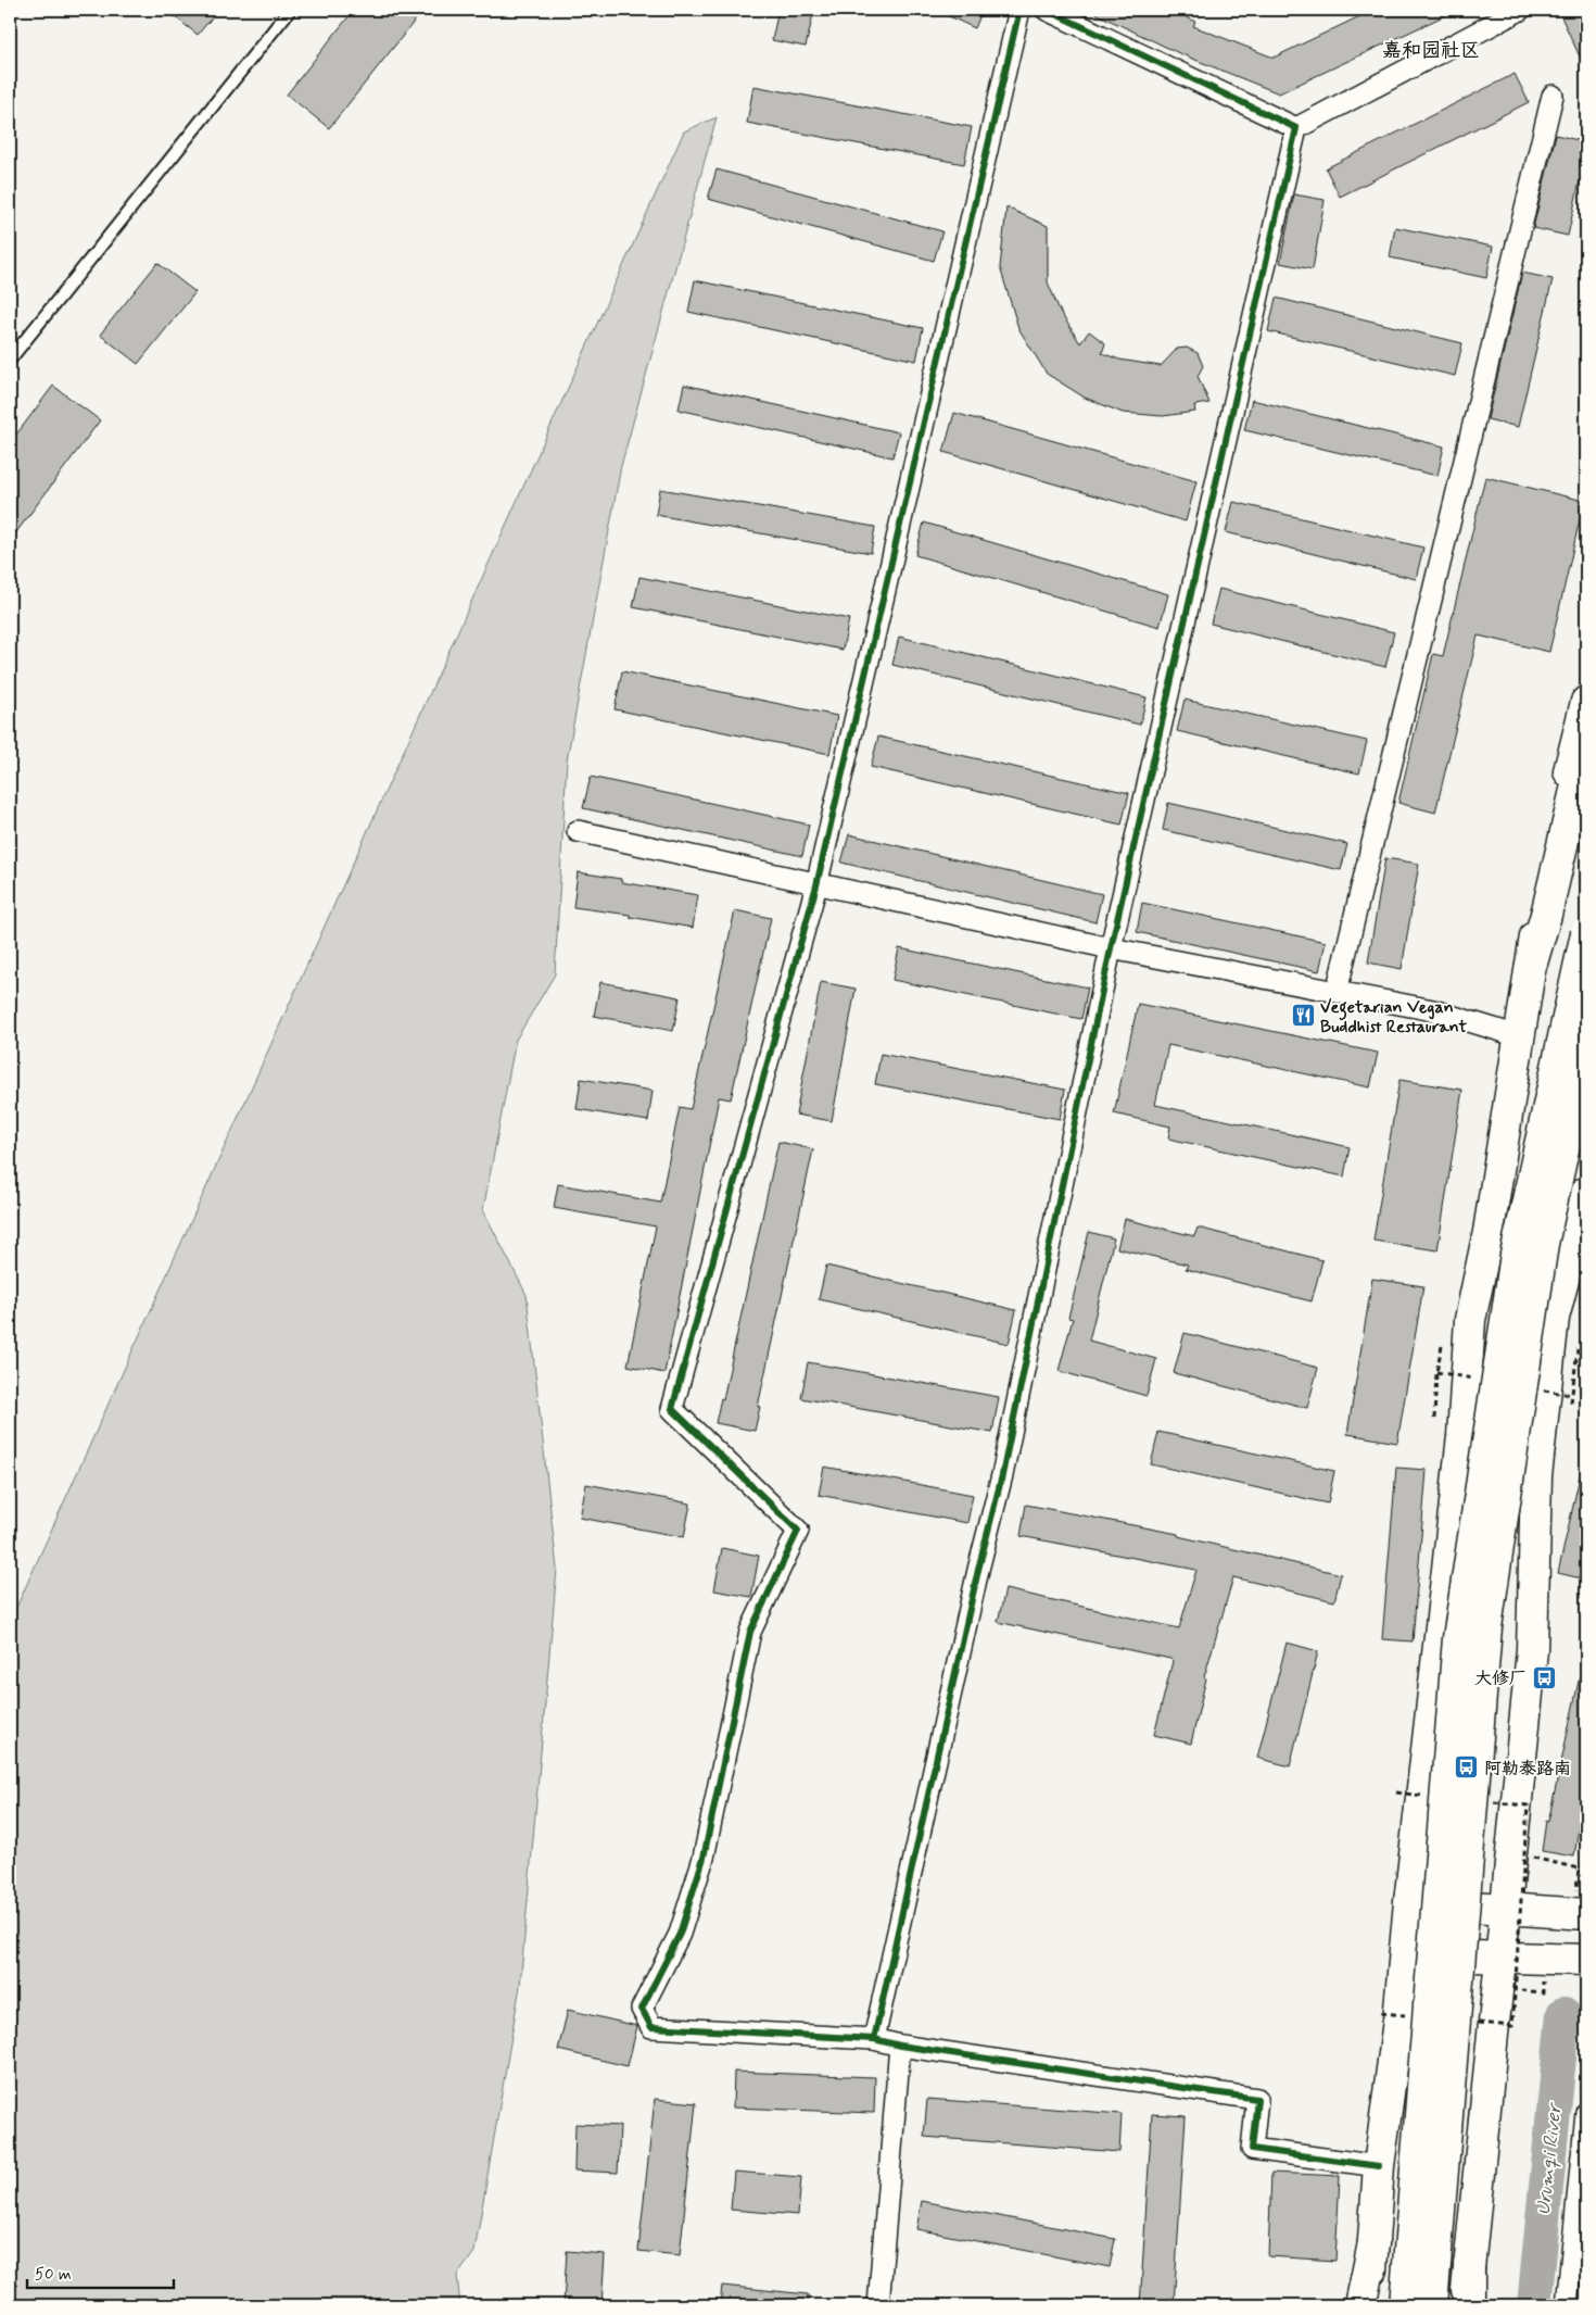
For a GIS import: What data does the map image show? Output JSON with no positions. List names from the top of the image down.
{
  "districts": ["嘉和园社区"],
  "water": ["Urumqi River"],
  "places": {
    "restaurant": ["Vegetarian Vegan Buddhist Restaurant"],
    "bus stop": ["大修厂", "阿勒泰路南"]
  },
  "scale_bar": "50 m"
}
